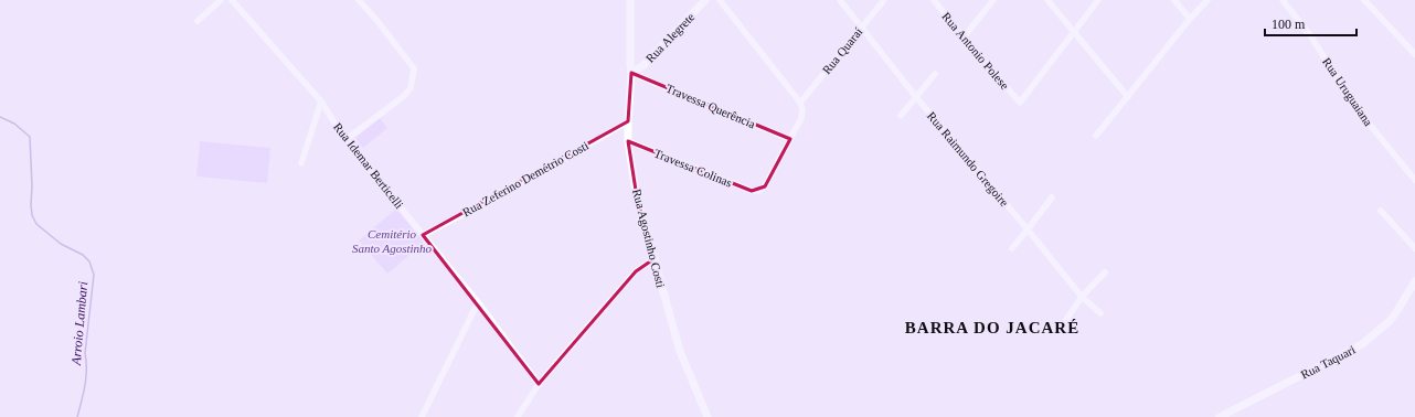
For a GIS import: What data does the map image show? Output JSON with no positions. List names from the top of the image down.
{
  "streets": {
    "street": [
      "Rua Alegrete",
      "Rua Quaraí",
      "Rua Antonio Polese",
      "Rua Uruguaiana",
      "Travessa Querência",
      "Rua Raimundo Gregoire",
      "Rua Idemar Berticelli",
      "Travessa Colinas",
      "Rua Zeferino Demétrio Costi",
      "Rua Agostinho Costi",
      "Rua Taquari"
    ]
  },
  "crossings": [
    ["Rua Alegrete", "Travessa Querência"],
    ["Rua Alegrete", "Rua Agostinho Costi"],
    ["Rua Quaraí", "Rua Raimundo Gregoire"],
    ["Travessa Querência", "Travessa Colinas"],
    ["Travessa Querência", "Rua Agostinho Costi"],
    ["Rua Idemar Berticelli", "Rua Zeferino Demétrio Costi"],
    ["Travessa Colinas", "Rua Agostinho Costi"],
    ["Rua Zeferino Demétrio Costi", "Rua Agostinho Costi"]
  ],
  "districts": ["BARRA DO JACARÉ"],
  "water": ["Arroio Lambari"],
  "parks": ["Cemitério Santo Agostinho"],
  "scale_bar": "100 m"
}
